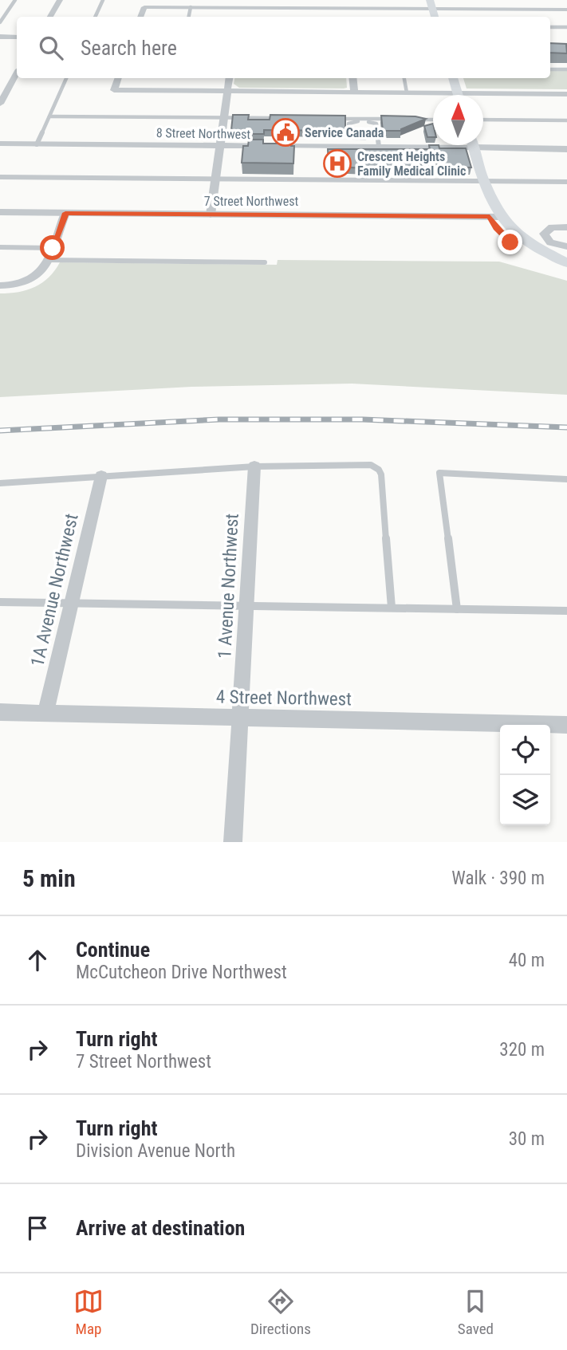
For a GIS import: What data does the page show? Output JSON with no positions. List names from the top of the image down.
{
  "streets": {
    "street": [
      "8 Street Northwest",
      "7 Street Northwest",
      "1 Avenue Northwest",
      "1A Avenue Northwest",
      "4 Street Northwest"
    ]
  },
  "crossings": [
    ["1 Avenue Northwest", "4 Street Northwest"],
    ["1A Avenue Northwest", "4 Street Northwest"]
  ],
  "places": {
    "public building": ["Service Canada"],
    "hospital": ["Crescent Heights Family Medical Clinic"]
  },
  "north": "top",
  "page": {
    "search": "Search here",
    "heading": ["5 min", "Walk · 390 m"],
    "list": [
      ["Continue", "McCutcheon Drive Northwest", "40 m"],
      ["Turn right", "7 Street Northwest", "320 m"],
      ["Turn right", "Division Avenue North", "30 m"],
      "Arrive at destination"
    ],
    "nav": ["Map", "Directions", "Saved"]
  }
}
